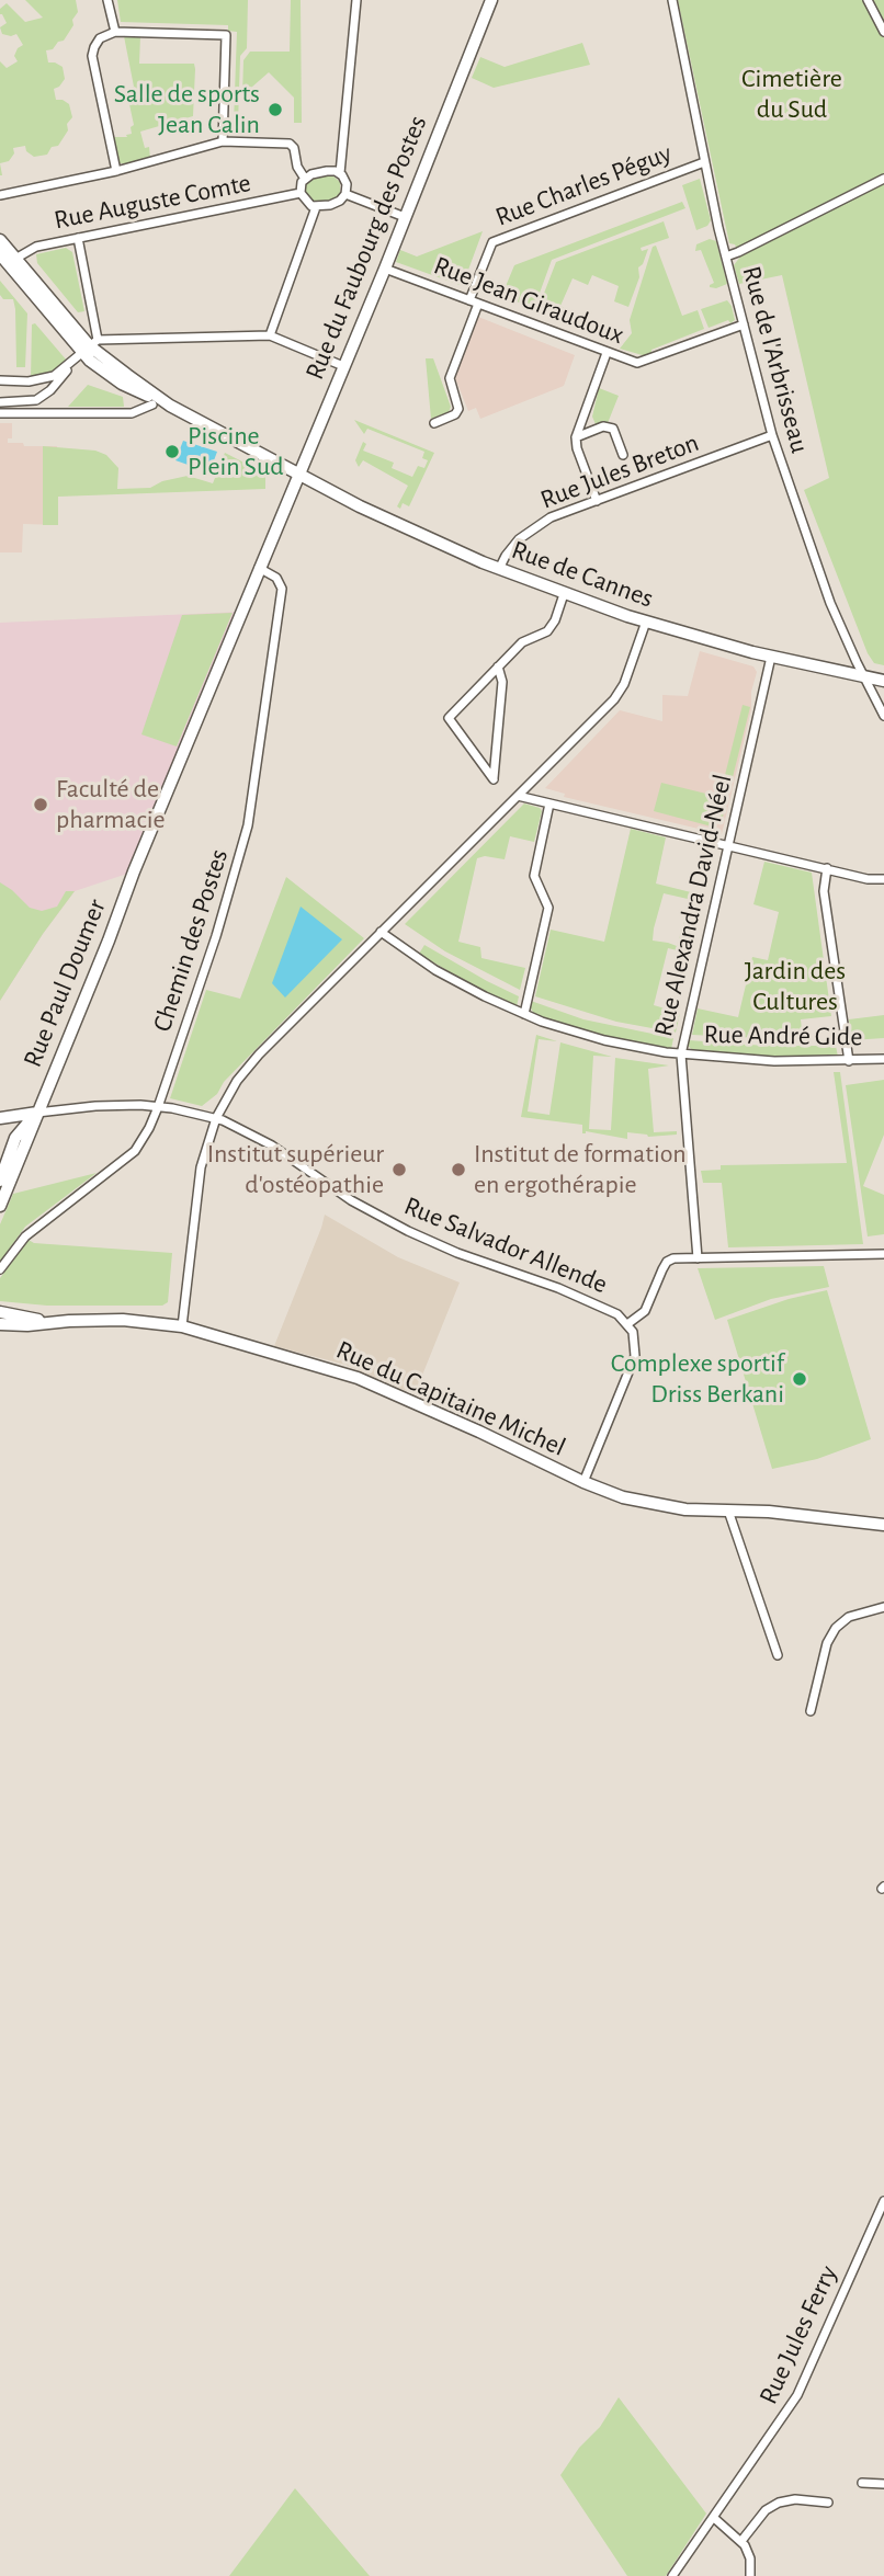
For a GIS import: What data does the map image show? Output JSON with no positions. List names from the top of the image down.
{
  "streets": {
    "main road": [
      "Rue du Faubourg des Postes",
      "Rue de Cannes",
      "Rue Paul Doumer",
      "Rue du Capitaine Michel"
    ],
    "street": [
      "Rue Charles Péguy",
      "Rue Auguste Comte",
      "Rue Jean Giraudoux",
      "Rue de l'Arbrisseau",
      "Rue Jules Breton",
      "Rue Alexandra David-Néel",
      "Chemin des Postes",
      "Rue André Gide",
      "Rue Salvador Allende",
      "Rue Jules Ferry"
    ]
  },
  "crossings": [
    ["Rue Charles Péguy", "Rue Jean Giraudoux"],
    ["Rue Charles Péguy", "Rue de l'Arbrisseau"],
    ["Rue du Faubourg des Postes", "Rue Jean Giraudoux"],
    ["Rue du Faubourg des Postes", "Rue de Cannes"],
    ["Rue du Faubourg des Postes", "Chemin des Postes"],
    ["Rue du Faubourg des Postes", "Rue Paul Doumer"],
    ["Rue Jean Giraudoux", "Rue de l'Arbrisseau"],
    ["Rue de l'Arbrisseau", "Rue Jules Breton"],
    ["Rue de l'Arbrisseau", "Rue de Cannes"],
    ["Rue Jules Breton", "Rue de Cannes"],
    ["Rue de Cannes", "Rue Alexandra David-Néel"],
    ["Rue Alexandra David-Néel", "Rue André Gide"],
    ["Chemin des Postes", "Rue Paul Doumer"],
    ["Chemin des Postes", "Rue Salvador Allende"],
    ["Rue Paul Doumer", "Rue Salvador Allende"],
    ["Rue Salvador Allende", "Rue du Capitaine Michel"]
  ],
  "parks": ["Cimetière du Sud", "Jardin des Cultures"],
  "places": [
    "Salle de sports Jean Calin",
    "Piscine Plein Sud",
    "Faculté de pharmacie",
    "Institut supérieur d'ostéopathie",
    "Institut de formation en ergothérapie",
    "Complexe sportif Driss Berkani"
  ]
}
